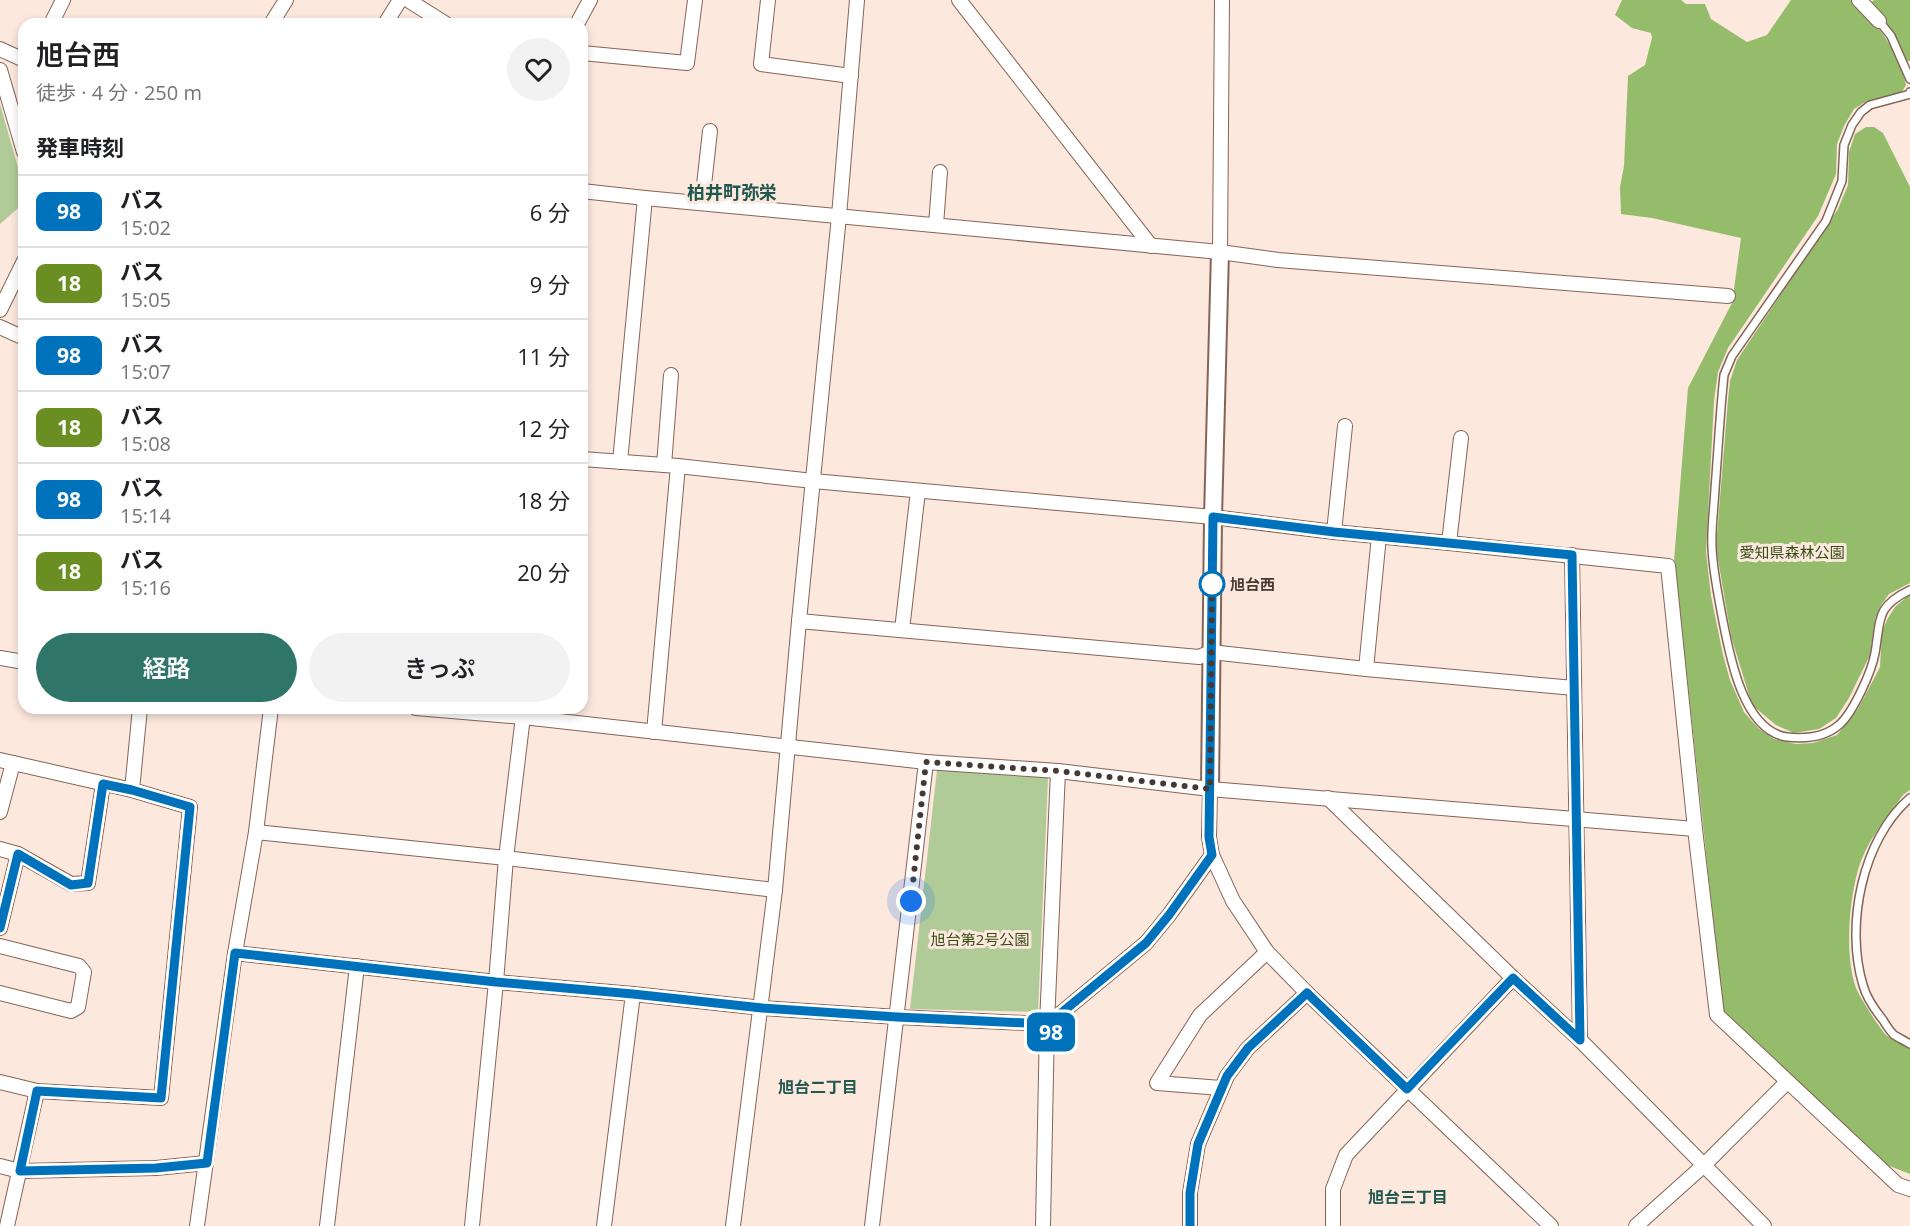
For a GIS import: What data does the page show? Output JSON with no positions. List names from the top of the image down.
{
  "districts": ["柏井町弥栄", "旭台二丁目", "旭台三丁目"],
  "parks": ["愛知県森林公園", "旭台第2号公園"],
  "places": ["旭台西"],
  "lines": ["bus line 98"],
  "page": {
    "on_map": "98",
    "heading": [
      ["旭台西", "徒歩 · 4 分 · 250 m"],
      "発車時刻"
    ],
    "list": [
      {
        "mark": "98",
        "name": "バス",
        "note": "15:02",
        "value": "6 分"
      },
      {
        "mark": "18",
        "name": "バス",
        "note": "15:05",
        "value": "9 分"
      },
      {
        "mark": "98",
        "name": "バス",
        "note": "15:07",
        "value": "11 分"
      },
      {
        "mark": "18",
        "name": "バス",
        "note": "15:08",
        "value": "12 分"
      },
      {
        "mark": "98",
        "name": "バス",
        "note": "15:14",
        "value": "18 分"
      },
      {
        "mark": "18",
        "name": "バス",
        "note": "15:16",
        "value": "20 分"
      }
    ],
    "buttons": ["経路", "きっぷ"]
  }
}
